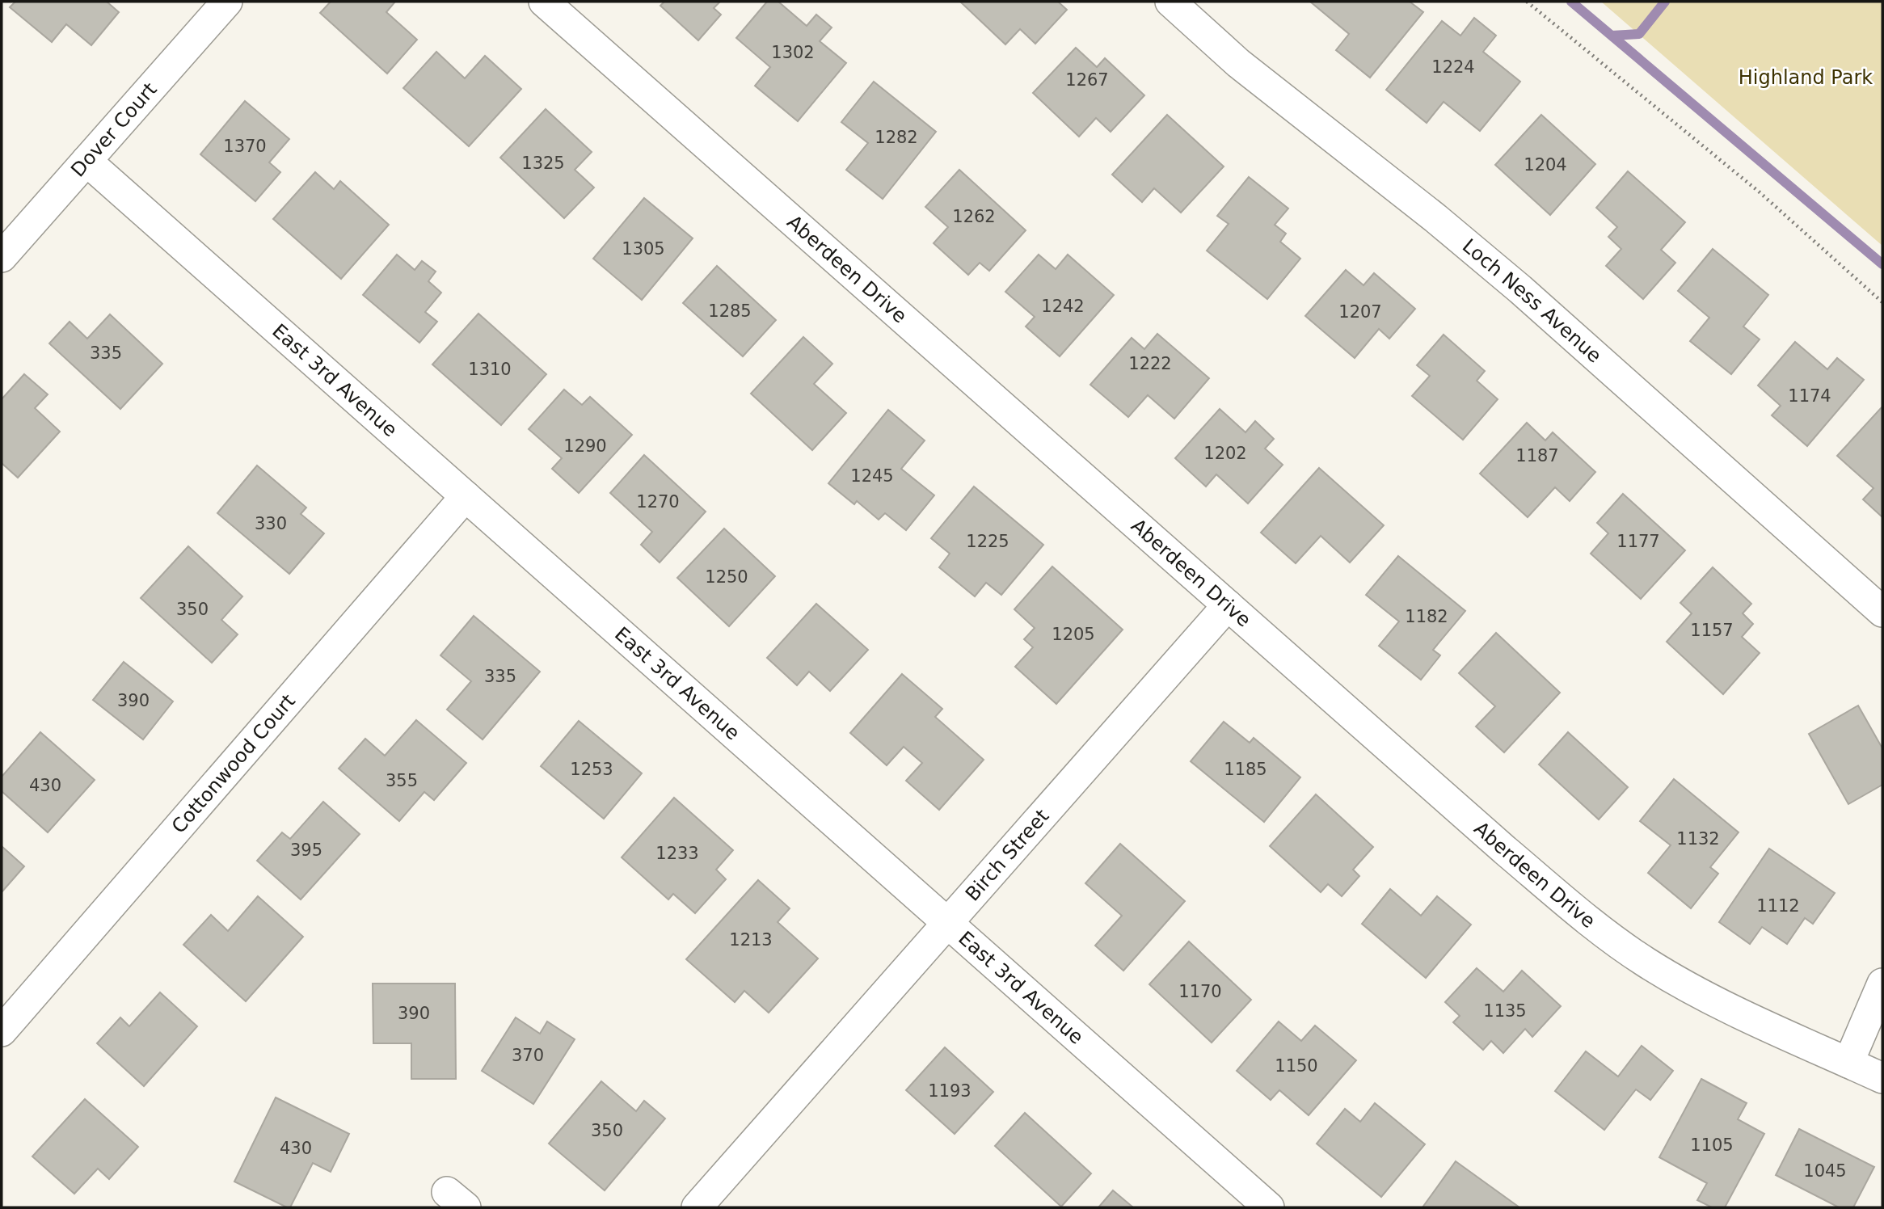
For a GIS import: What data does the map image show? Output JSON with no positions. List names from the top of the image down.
{
  "streets": {
    "street": [
      "Dover Court",
      "Aberdeen Drive",
      "Loch Ness Avenue",
      "East 3rd Avenue",
      "Cottonwood Court",
      "Birch Street"
    ]
  },
  "crossings": [
    ["Dover Court", "East 3rd Avenue"],
    ["Aberdeen Drive", "Birch Street"],
    ["East 3rd Avenue", "Cottonwood Court"],
    ["East 3rd Avenue", "Birch Street"]
  ],
  "parks": ["Highland Park"],
  "house_numbers": [
    "1302",
    "1224",
    "1267",
    "1282",
    "1370",
    "1325",
    "1204",
    "1262",
    "1305",
    "1242",
    "1285",
    "1207",
    "335",
    "1222",
    "1310",
    "1174",
    "1290",
    "1202",
    "1187",
    "1245",
    "1270",
    "330",
    "1225",
    "1177",
    "1250",
    "350",
    "1182",
    "1157",
    "1205",
    "335",
    "390",
    "1253",
    "1185",
    "355",
    "430",
    "1132",
    "395",
    "1233",
    "1112",
    "1213",
    "1170",
    "1135",
    "390",
    "370",
    "1150",
    "1193",
    "350",
    "1105",
    "430",
    "1045"
  ]
}
